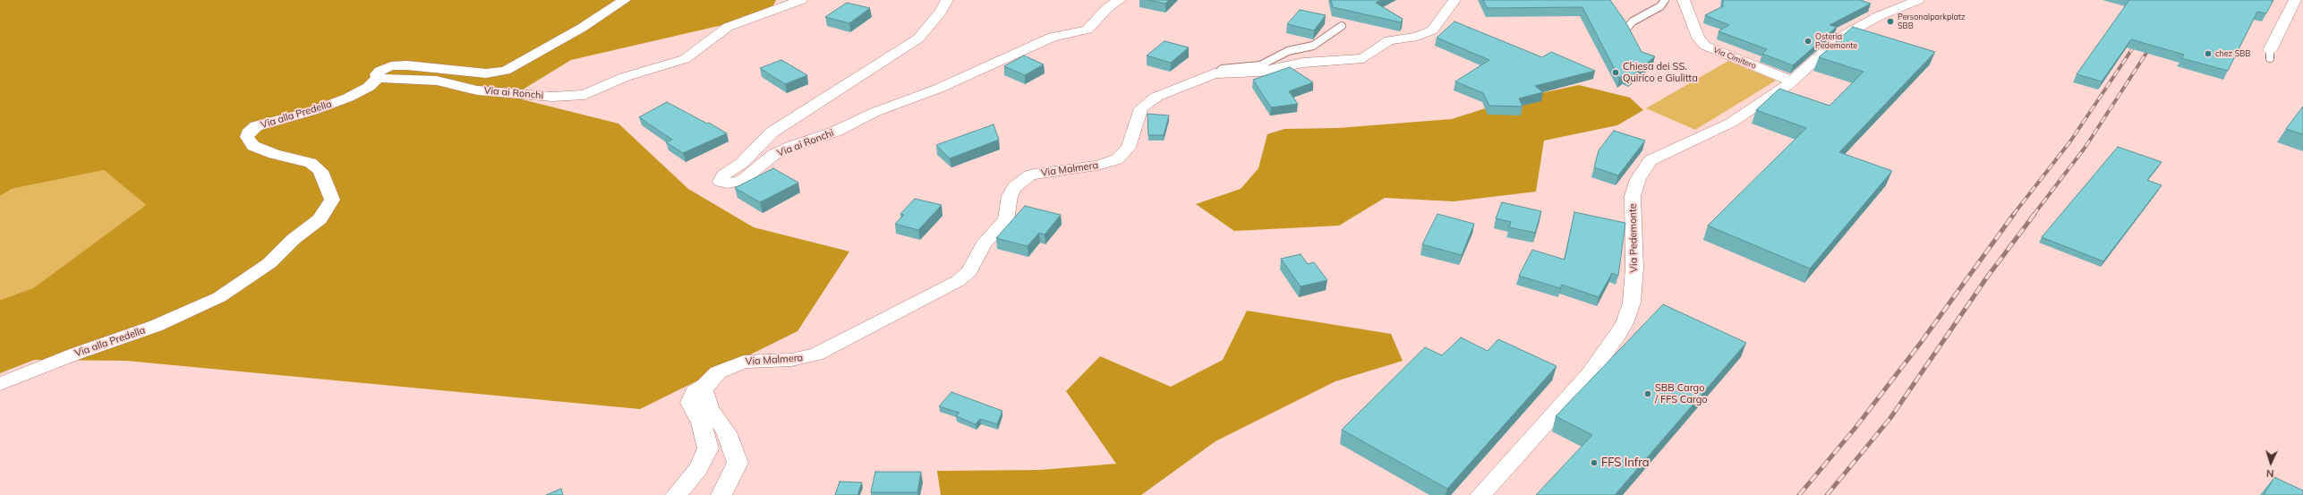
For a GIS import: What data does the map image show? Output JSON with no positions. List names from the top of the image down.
{
  "streets": {
    "street": [
      "Via Cimitero",
      "Via ai Ronchi",
      "Via alla Predella",
      "Via Malmera",
      "Via Pedemonte"
    ]
  },
  "crossings": [
    ["Via Cimitero", "Via Pedemonte"],
    ["Via ai Ronchi", "Via alla Predella"]
  ],
  "places": [
    "Personalparkplatz SBB",
    "Osteria Pedemonte",
    "chez SBB",
    "Chiesa dei SS. Quirico e Giulitta",
    "SBB Cargo / FFS Cargo",
    "FFS Infra"
  ],
  "north": "bottom"
}
